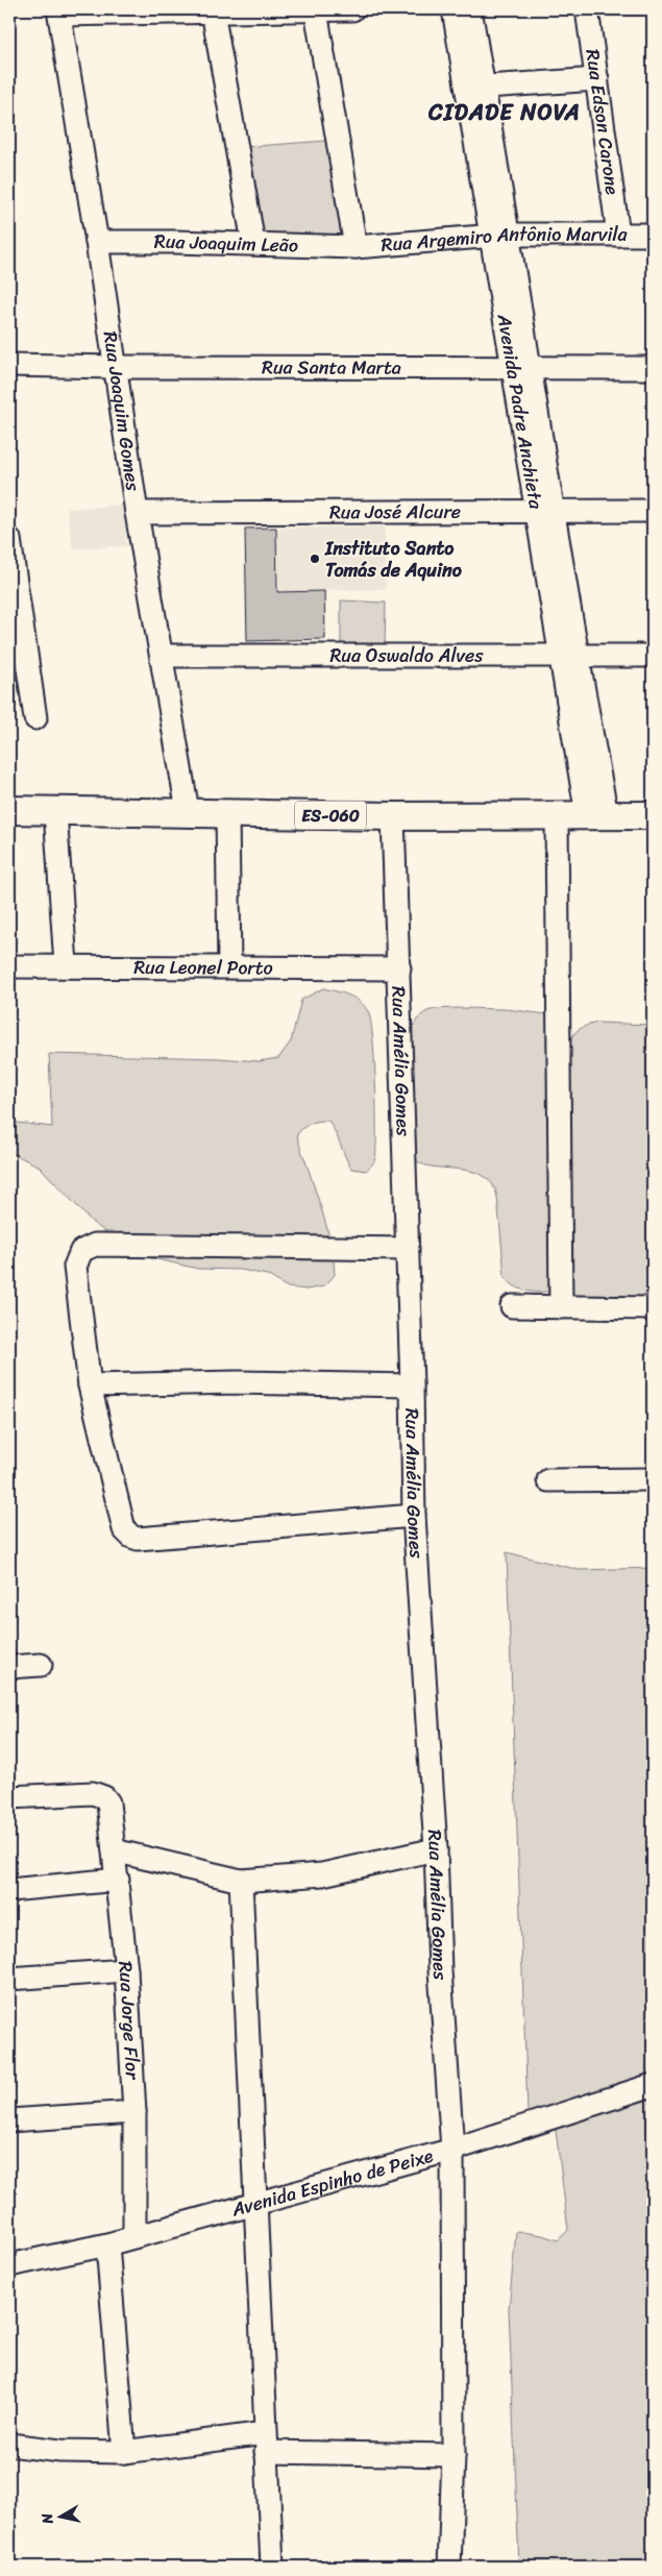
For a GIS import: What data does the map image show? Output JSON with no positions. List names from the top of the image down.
{
  "streets": {
    "main road": ["ES-060"],
    "street": [
      "Rua Edson Carone",
      "Rua Argemiro Antônio Marvila",
      "Rua Joaquim Leão",
      "Rua Santa Marta",
      "Rua Joaquim Gomes",
      "Avenida Padre Anchieta",
      "Rua José Alcure",
      "Rua Oswaldo Alves",
      "Rua Leonel Porto",
      "Rua Amélia Gomes",
      "Rua Jorge Flor",
      "Avenida Espinho de Peixe"
    ]
  },
  "crossings": [
    ["Rua Edson Carone", "Rua Argemiro Antônio Marvila"],
    ["Rua Argemiro Antônio Marvila", "Rua Joaquim Leão"],
    ["Rua Argemiro Antônio Marvila", "Avenida Padre Anchieta"],
    ["Rua Joaquim Leão", "Rua Joaquim Gomes"],
    ["Rua Santa Marta", "Rua Joaquim Gomes"],
    ["Rua Santa Marta", "Avenida Padre Anchieta"],
    ["Rua Joaquim Gomes", "Rua José Alcure"],
    ["Rua Joaquim Gomes", "Rua Oswaldo Alves"],
    ["Rua Joaquim Gomes", "ES-060"],
    ["Avenida Padre Anchieta", "Rua José Alcure"],
    ["Avenida Padre Anchieta", "Rua Oswaldo Alves"],
    ["Avenida Padre Anchieta", "ES-060"],
    ["ES-060", "Rua Amélia Gomes"],
    ["Rua Leonel Porto", "Rua Amélia Gomes"],
    ["Rua Amélia Gomes", "Avenida Espinho de Peixe"],
    ["Rua Jorge Flor", "Avenida Espinho de Peixe"]
  ],
  "districts": ["CIDADE NOVA"],
  "places": ["Instituto Santo Tomás de Aquino"],
  "north": "left"
}
